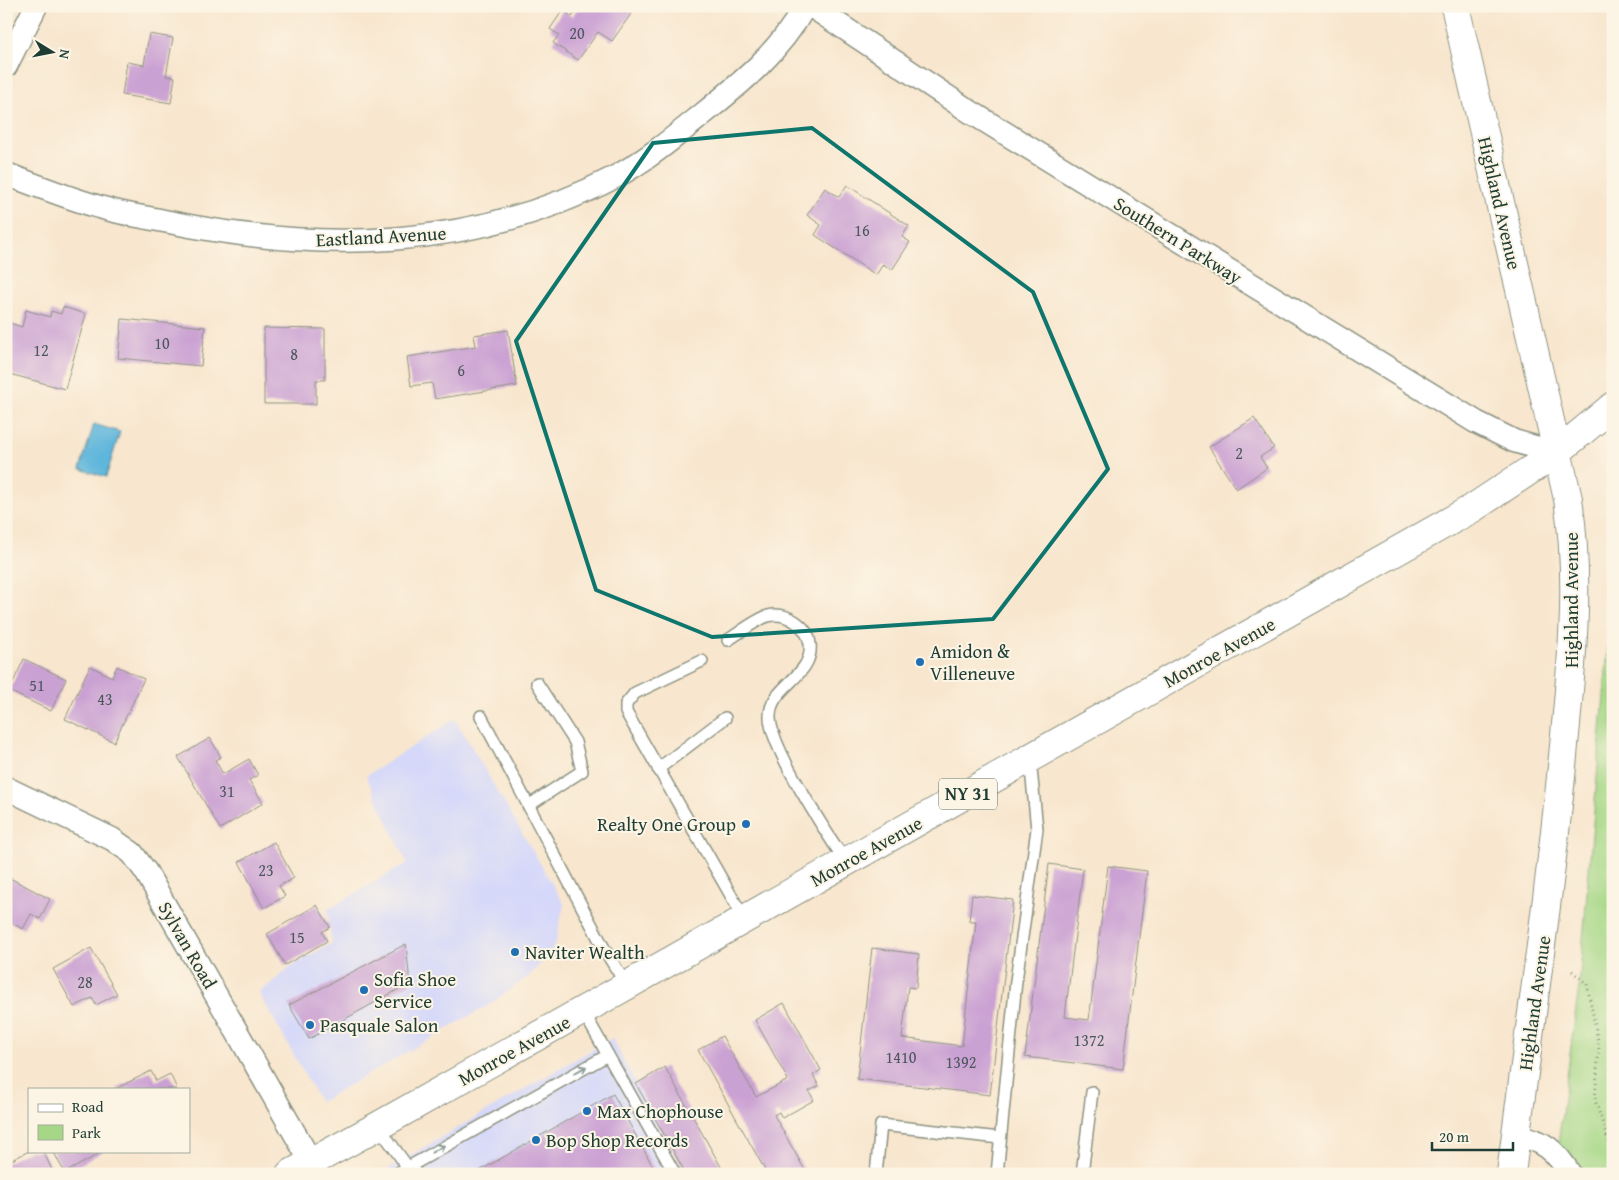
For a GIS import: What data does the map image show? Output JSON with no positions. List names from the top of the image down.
{
  "streets": {
    "main road": ["Highland Avenue", "Monroe Avenue", "NY 31"],
    "street": ["Eastland Avenue", "Southern Parkway", "Sylvan Road"]
  },
  "crossings": [
    ["Highland Avenue", "Southern Parkway"],
    ["Highland Avenue", "Monroe Avenue"],
    ["Southern Parkway", "Monroe Avenue"],
    ["Monroe Avenue", "Sylvan Road"]
  ],
  "places": [
    "Amidon & Villeneuve",
    "Realty One Group",
    "Naviter Wealth",
    "Sofia Shoe Service",
    "Pasquale Salon",
    "Max Chophouse",
    "Bop Shop Records"
  ],
  "house_numbers": [
    "20",
    "16",
    "10",
    "12",
    "8",
    "6",
    "2",
    "51",
    "43",
    "31",
    "23",
    "15",
    "28",
    "1372",
    "1410",
    "1392"
  ],
  "legend": ["Road", "Park"],
  "scale_bar": "20 m",
  "north": "right"
}
